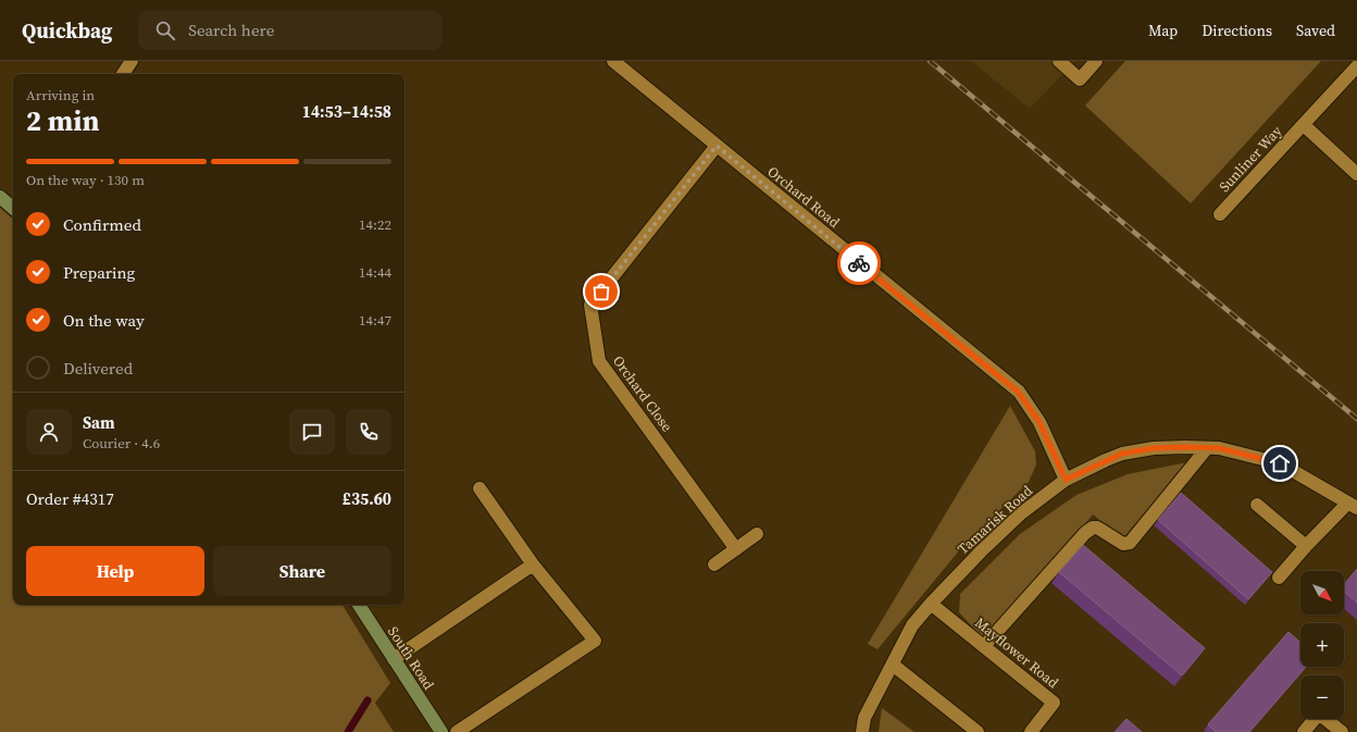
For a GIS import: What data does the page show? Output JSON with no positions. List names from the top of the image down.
{
  "streets": {
    "main road": ["South Road"],
    "street": [
      "Sunliner Way",
      "Orchard Road",
      "Orchard Close",
      "Tamarisk Road",
      "Mayflower Road"
    ]
  },
  "crossings": [
    ["Orchard Road", "Orchard Close"],
    ["Orchard Road", "Tamarisk Road"],
    ["Tamarisk Road", "Mayflower Road"]
  ],
  "north": "bottom right",
  "page": {
    "header": "Quickbag",
    "search": "Search here",
    "nav": ["Map", "Directions", "Saved"],
    "heading": ["2 min", "Arriving in", "14:53–14:58"],
    "panel": [
      "Sam",
      "Courier · 4.6",
      "Order #4317",
      "£35.60"
    ],
    "bar": "On the way · 130 m",
    "list": [
      ["Confirmed", "14:22"],
      ["Preparing", "14:44"],
      ["On the way", "14:47"],
      "Delivered"
    ],
    "buttons": ["Help", "Share"],
    "map_buttons": ["+", "−"]
  }
}
